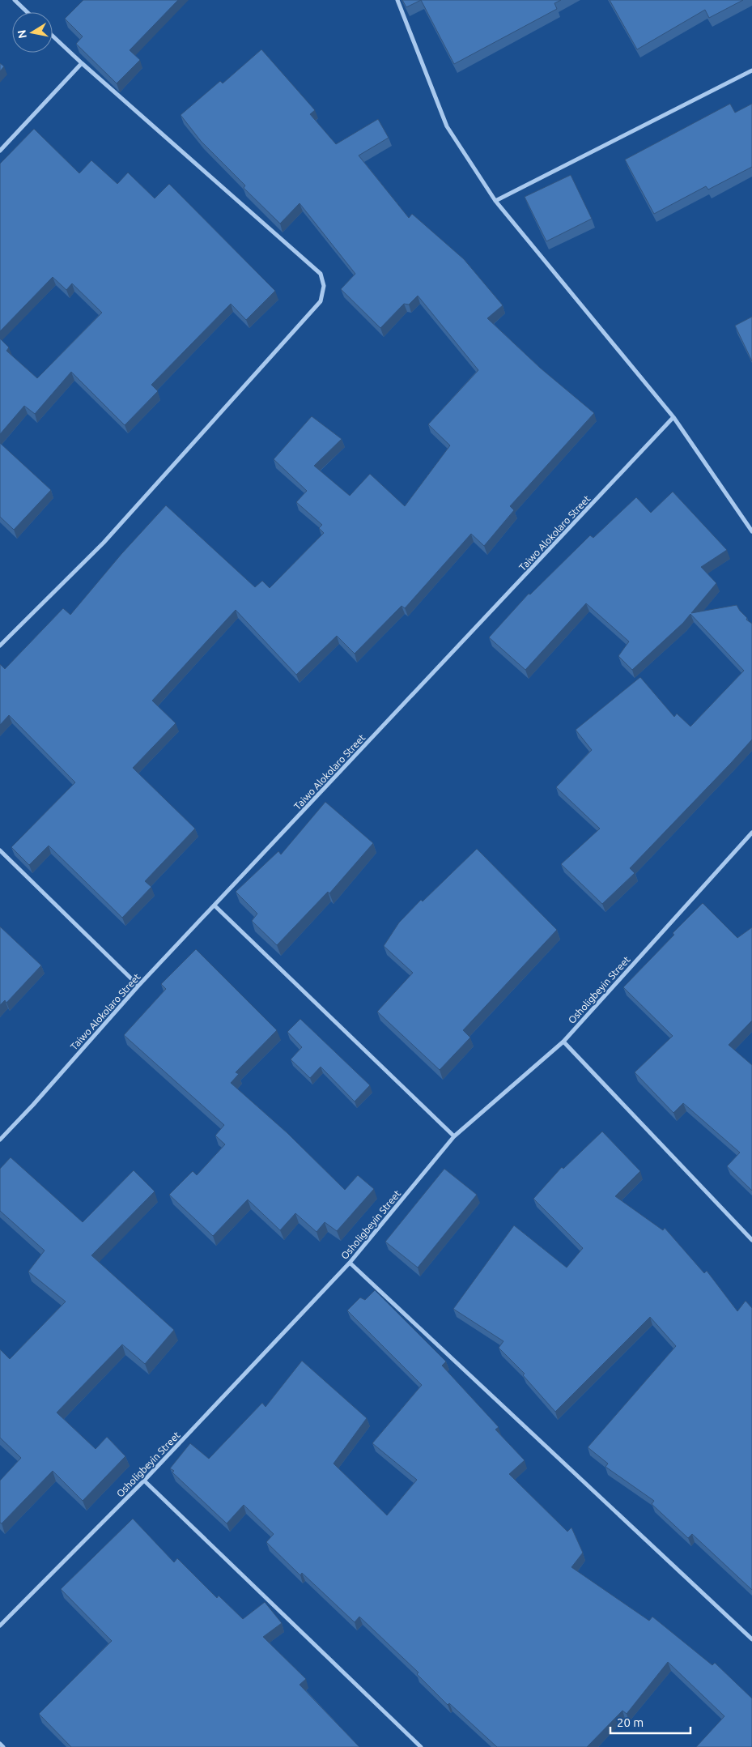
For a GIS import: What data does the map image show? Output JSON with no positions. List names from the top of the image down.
{
  "streets": {
    "street": ["Taiwo Alokolaro Street", "Osholigbeyin Street"]
  },
  "scale_bar": "20 m",
  "north": "left"
}
